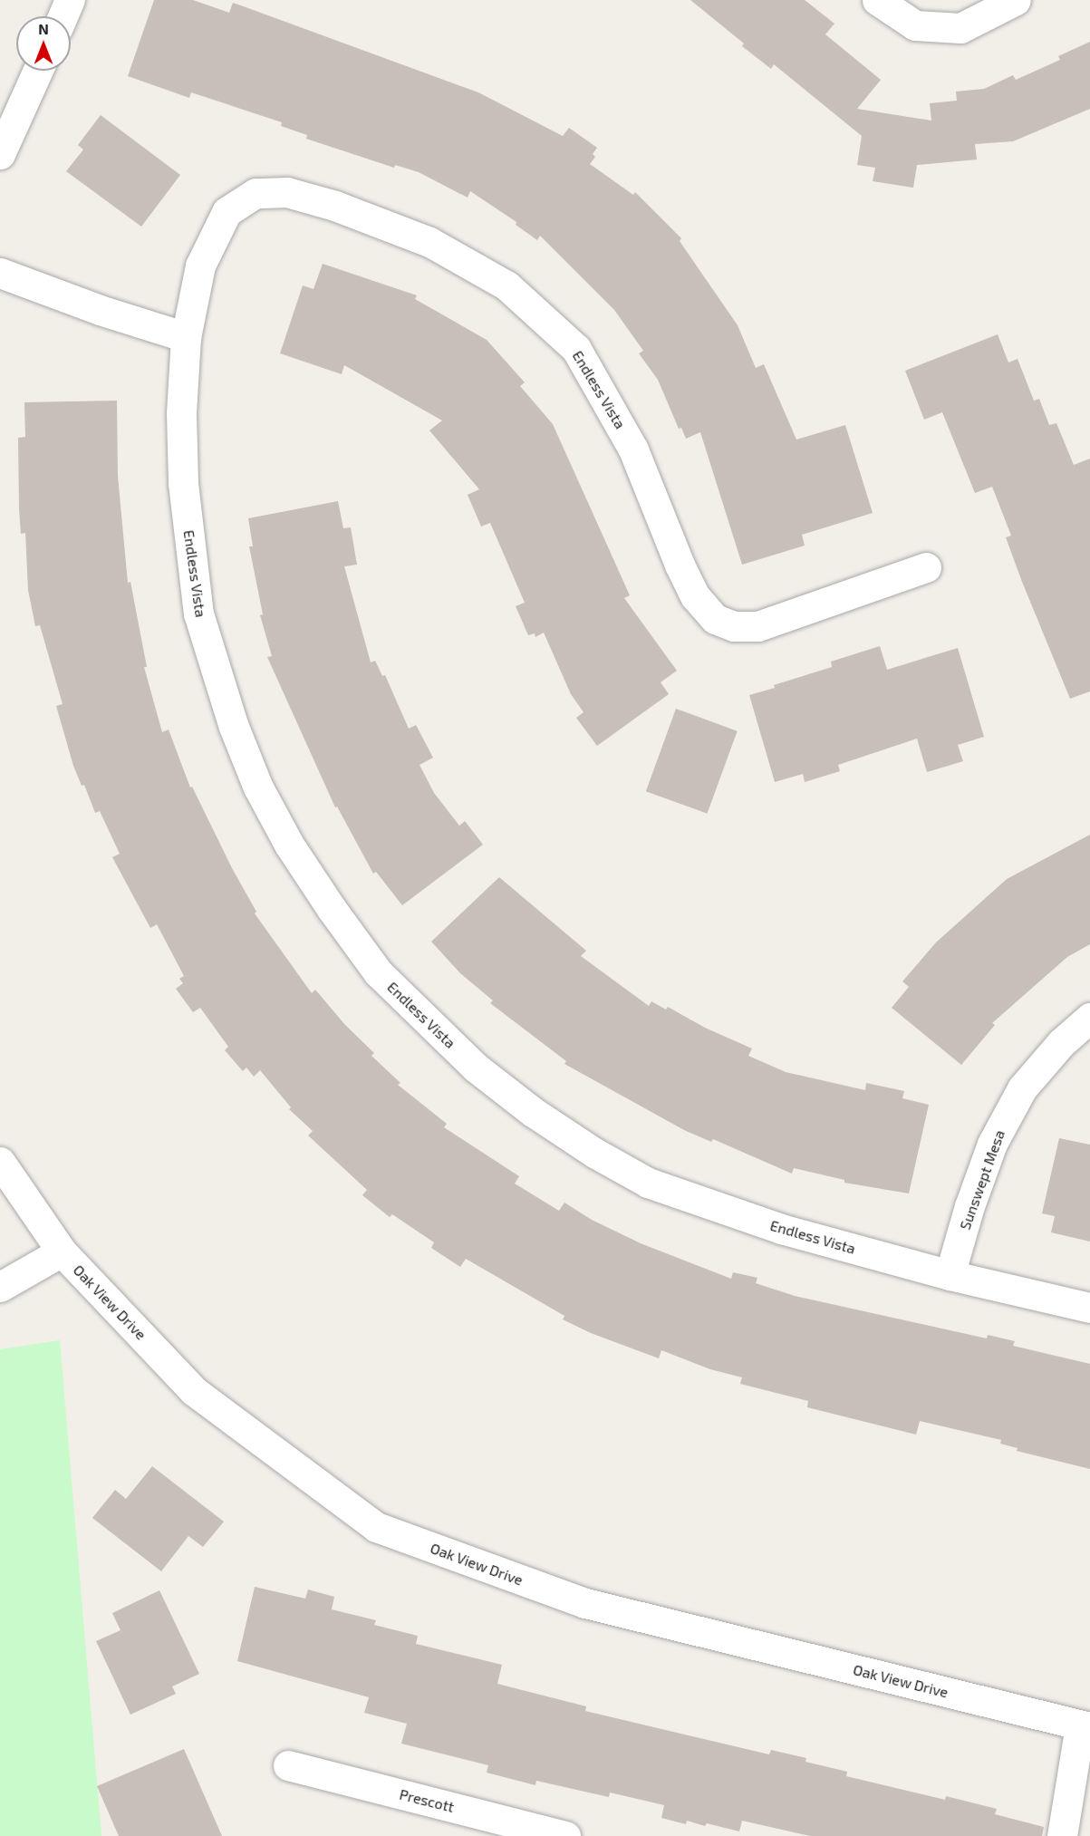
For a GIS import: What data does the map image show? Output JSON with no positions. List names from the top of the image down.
{
  "streets": {
    "street": [
      "Endless Vista",
      "Sunswept Mesa",
      "Oak View Drive",
      "Prescott"
    ]
  },
  "crossings": [
    ["Endless Vista", "Sunswept Mesa"]
  ],
  "north": "top"
}
